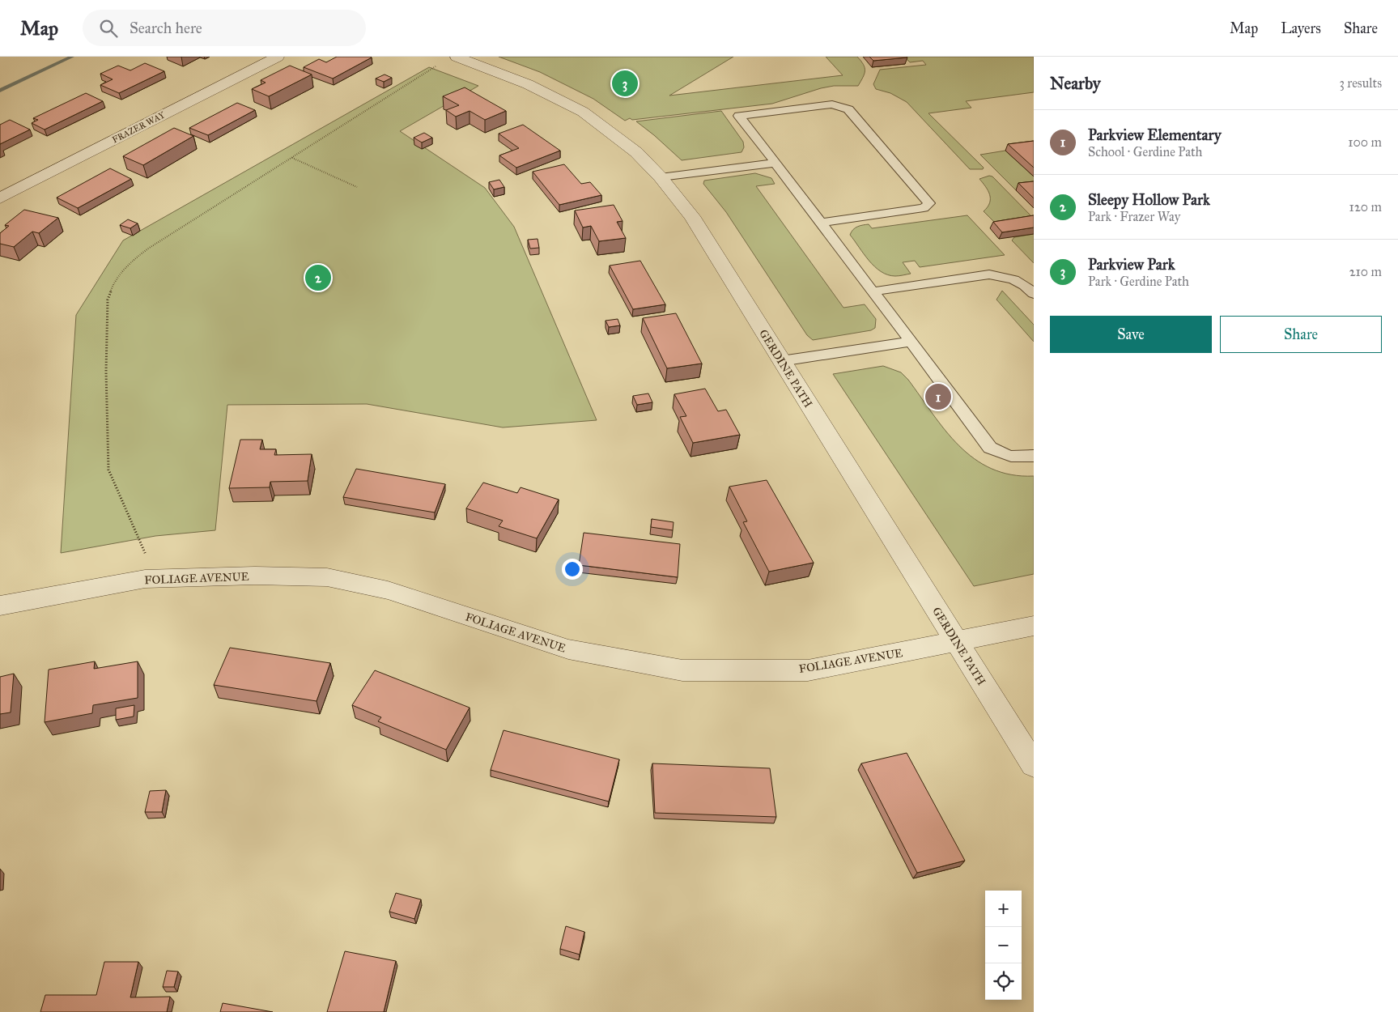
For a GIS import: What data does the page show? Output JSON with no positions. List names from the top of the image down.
{
  "streets": {
    "street": ["FRAZER WAY", "GERDINE PATH", "FOLIAGE AVENUE"]
  },
  "crossings": [
    ["GERDINE PATH", "FOLIAGE AVENUE"]
  ],
  "page": {
    "header": "Map",
    "search": "Search here",
    "nav": ["Map", "Layers", "Share"],
    "heading": ["Nearby", "3 results"],
    "pins": ["3", "2", "1"],
    "list": [
      {
        "mark": "1",
        "name": "Parkview Elementary",
        "note": "School · Gerdine Path",
        "value": "100 m"
      },
      {
        "mark": "2",
        "name": "Sleepy Hollow Park",
        "note": "Park · Frazer Way",
        "value": "120 m"
      },
      {
        "mark": "3",
        "name": "Parkview Park",
        "note": "Park · Gerdine Path",
        "value": "210 m"
      }
    ],
    "buttons": ["Save", "Share"],
    "map_buttons": ["+", "−"]
  }
}
